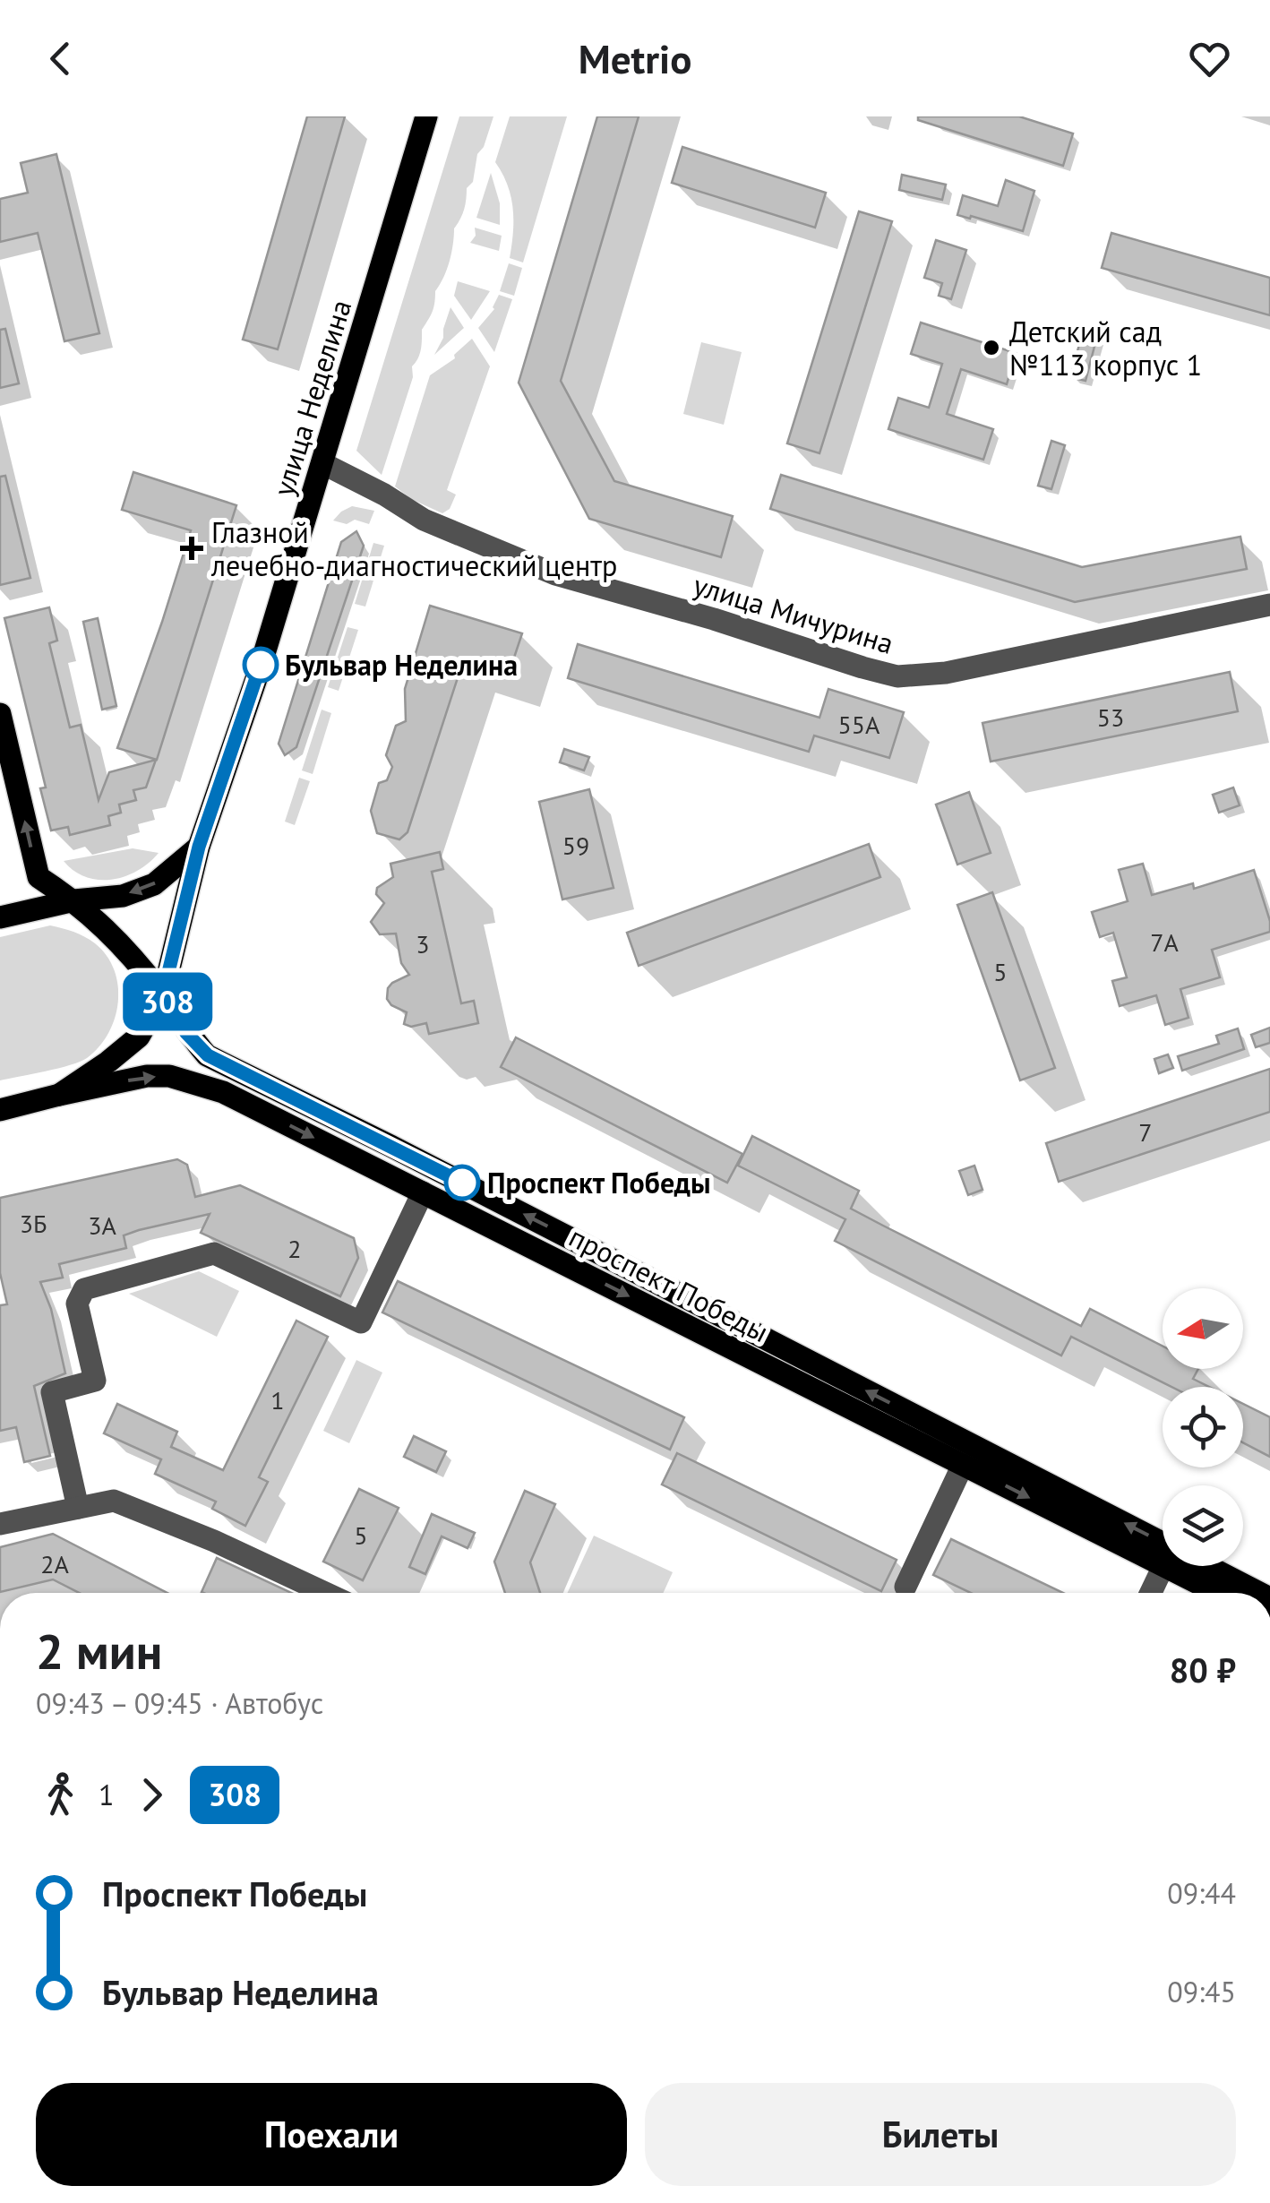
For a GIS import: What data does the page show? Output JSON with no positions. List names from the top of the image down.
{
  "streets": {
    "main road": ["улица Неделина", "проспект Победы"],
    "street": ["улица Мичурина"]
  },
  "crossings": [
    ["улица Неделина", "улица Мичурина"],
    ["улица Неделина", "проспект Победы"]
  ],
  "places": {
    "other": ["Детский сад №113 корпус 1", "Бульвар Неделина", "Проспект Победы"],
    "health": ["Глазной лечебно-диагностический центр"]
  },
  "lines": ["bus line 308"],
  "house_numbers": [
    "53",
    "55А",
    "59",
    "7А",
    "3",
    "5",
    "7",
    "3Б",
    "3А",
    "2",
    "1",
    "5",
    "2А"
  ],
  "north": "left",
  "page": {
    "header": "Metrio",
    "on_map": "308",
    "heading": ["2 мин", "09:43 – 09:45 · Автобус", "80 ₽"],
    "legs": ["1", "308"],
    "list": [
      {
        "name": "Проспект Победы",
        "value": "09:44"
      },
      {
        "name": "Бульвар Неделина",
        "value": "09:45"
      }
    ],
    "buttons": ["Поехали", "Билеты"]
  }
}
